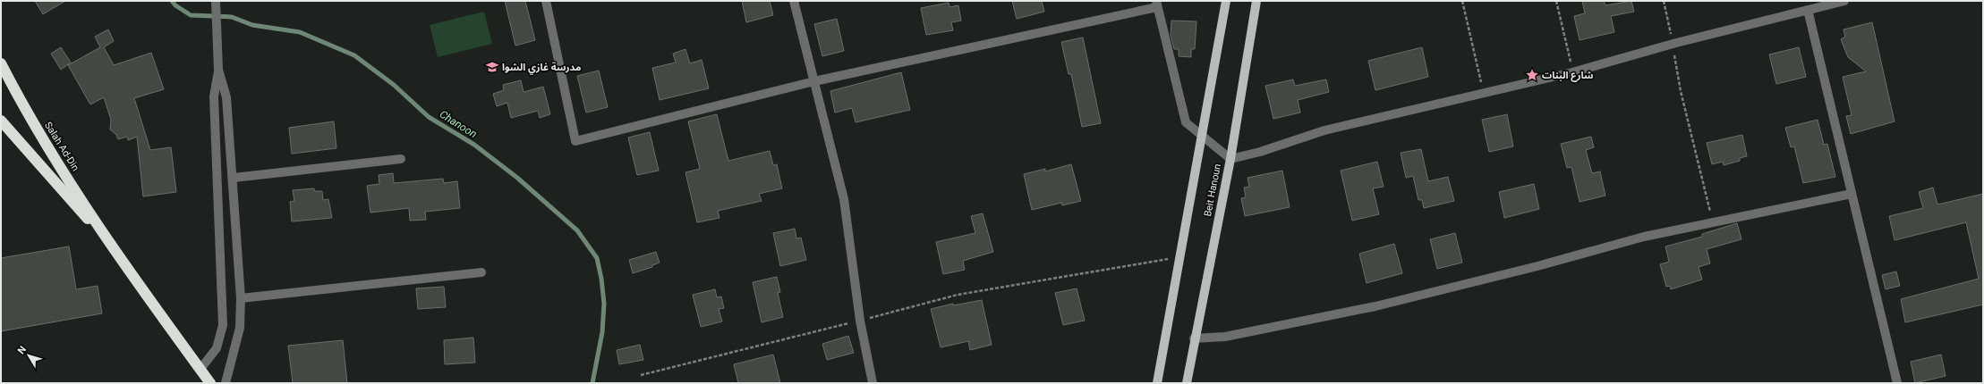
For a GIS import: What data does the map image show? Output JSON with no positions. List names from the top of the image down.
{
  "streets": {
    "highway": ["Salah Ad-Din"],
    "main road": ["Beit Hanoun"]
  },
  "water": ["Chanoon"],
  "places": {
    "school or university": ["مدرسة غازي الشوا"],
    "place": ["شارع البنات"]
  },
  "north": "top left"
}
